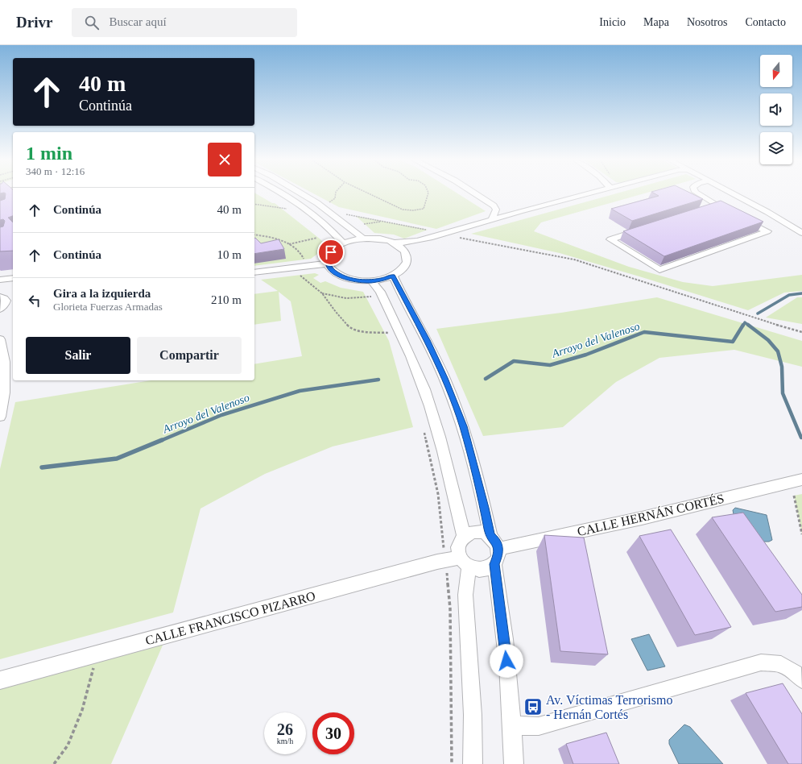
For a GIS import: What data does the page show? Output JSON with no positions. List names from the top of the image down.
{
  "streets": {
    "street": ["CALLE HERNÁN CORTÉS", "CALLE FRANCISCO PIZARRO"]
  },
  "crossings": [
    ["CALLE HERNÁN CORTÉS", "CALLE FRANCISCO PIZARRO"]
  ],
  "water": ["Arroyo del Valenoso"],
  "places": {
    "bus stop": ["Av. Víctimas Terrorismo - Hernán Cortés"]
  },
  "north": "bottom",
  "page": {
    "header": "Drivr",
    "search": "Buscar aquí",
    "nav": [
      "Inicio",
      "Mapa",
      "Nosotros",
      "Contacto"
    ],
    "turn": ["40 m", "Continúa"],
    "heading": ["1 min", "340 m · 12:16"],
    "list": [
      {
        "name": "Continúa",
        "value": "40 m"
      },
      {
        "name": "Continúa",
        "value": "10 m"
      },
      {
        "name": "Gira a la izquierda",
        "note": "Glorieta Fuerzas Armadas",
        "value": "210 m"
      }
    ],
    "buttons": ["Salir", "Compartir"],
    "speed": "26 km/h",
    "limit": "30"
  }
}
